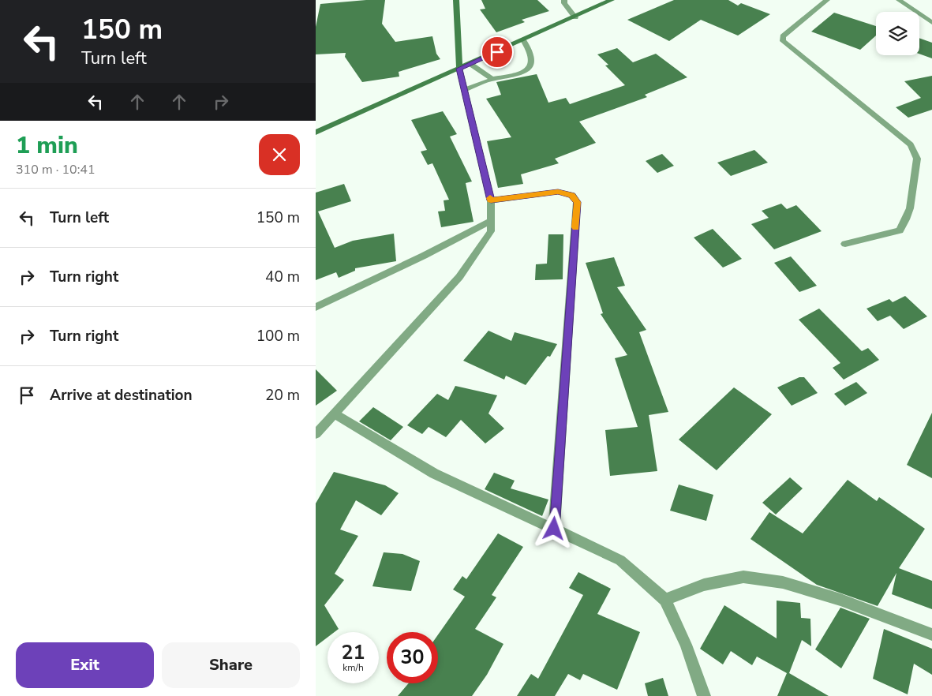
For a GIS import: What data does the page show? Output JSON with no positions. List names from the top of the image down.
{
  "page": {
    "turn": ["150 m", "Turn left"],
    "heading": ["1 min", "310 m · 10:41"],
    "list": [
      {
        "name": "Turn left",
        "value": "150 m"
      },
      {
        "name": "Turn right",
        "value": "40 m"
      },
      {
        "name": "Turn right",
        "value": "100 m"
      },
      {
        "name": "Arrive at destination",
        "value": "20 m"
      }
    ],
    "speed": "21 km/h",
    "limit": "30",
    "buttons": ["Exit", "Share"]
  }
}
